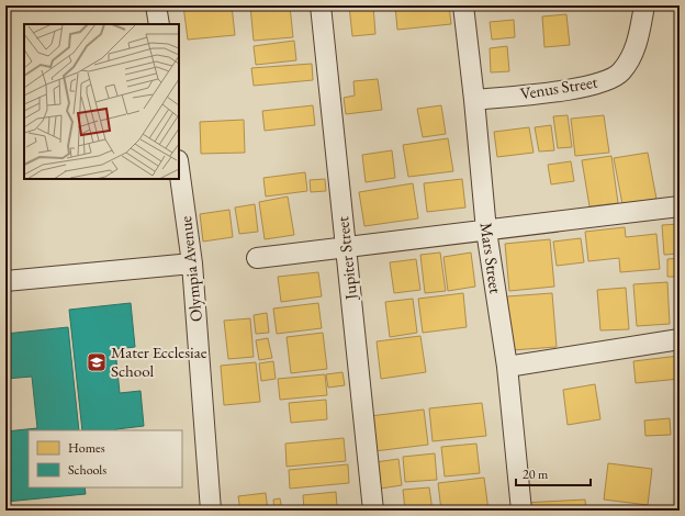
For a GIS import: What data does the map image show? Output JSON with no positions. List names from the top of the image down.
{
  "streets": {
    "street": [
      "Venus Street",
      "Jupiter Street",
      "Mars Street",
      "Olympia Avenue"
    ]
  },
  "crossings": [
    ["Venus Street", "Mars Street"]
  ],
  "places": {
    "school or university": ["Mater Ecclesiae School"]
  },
  "legend": ["Homes", "Schools"],
  "scale_bar": "20 m"
}
